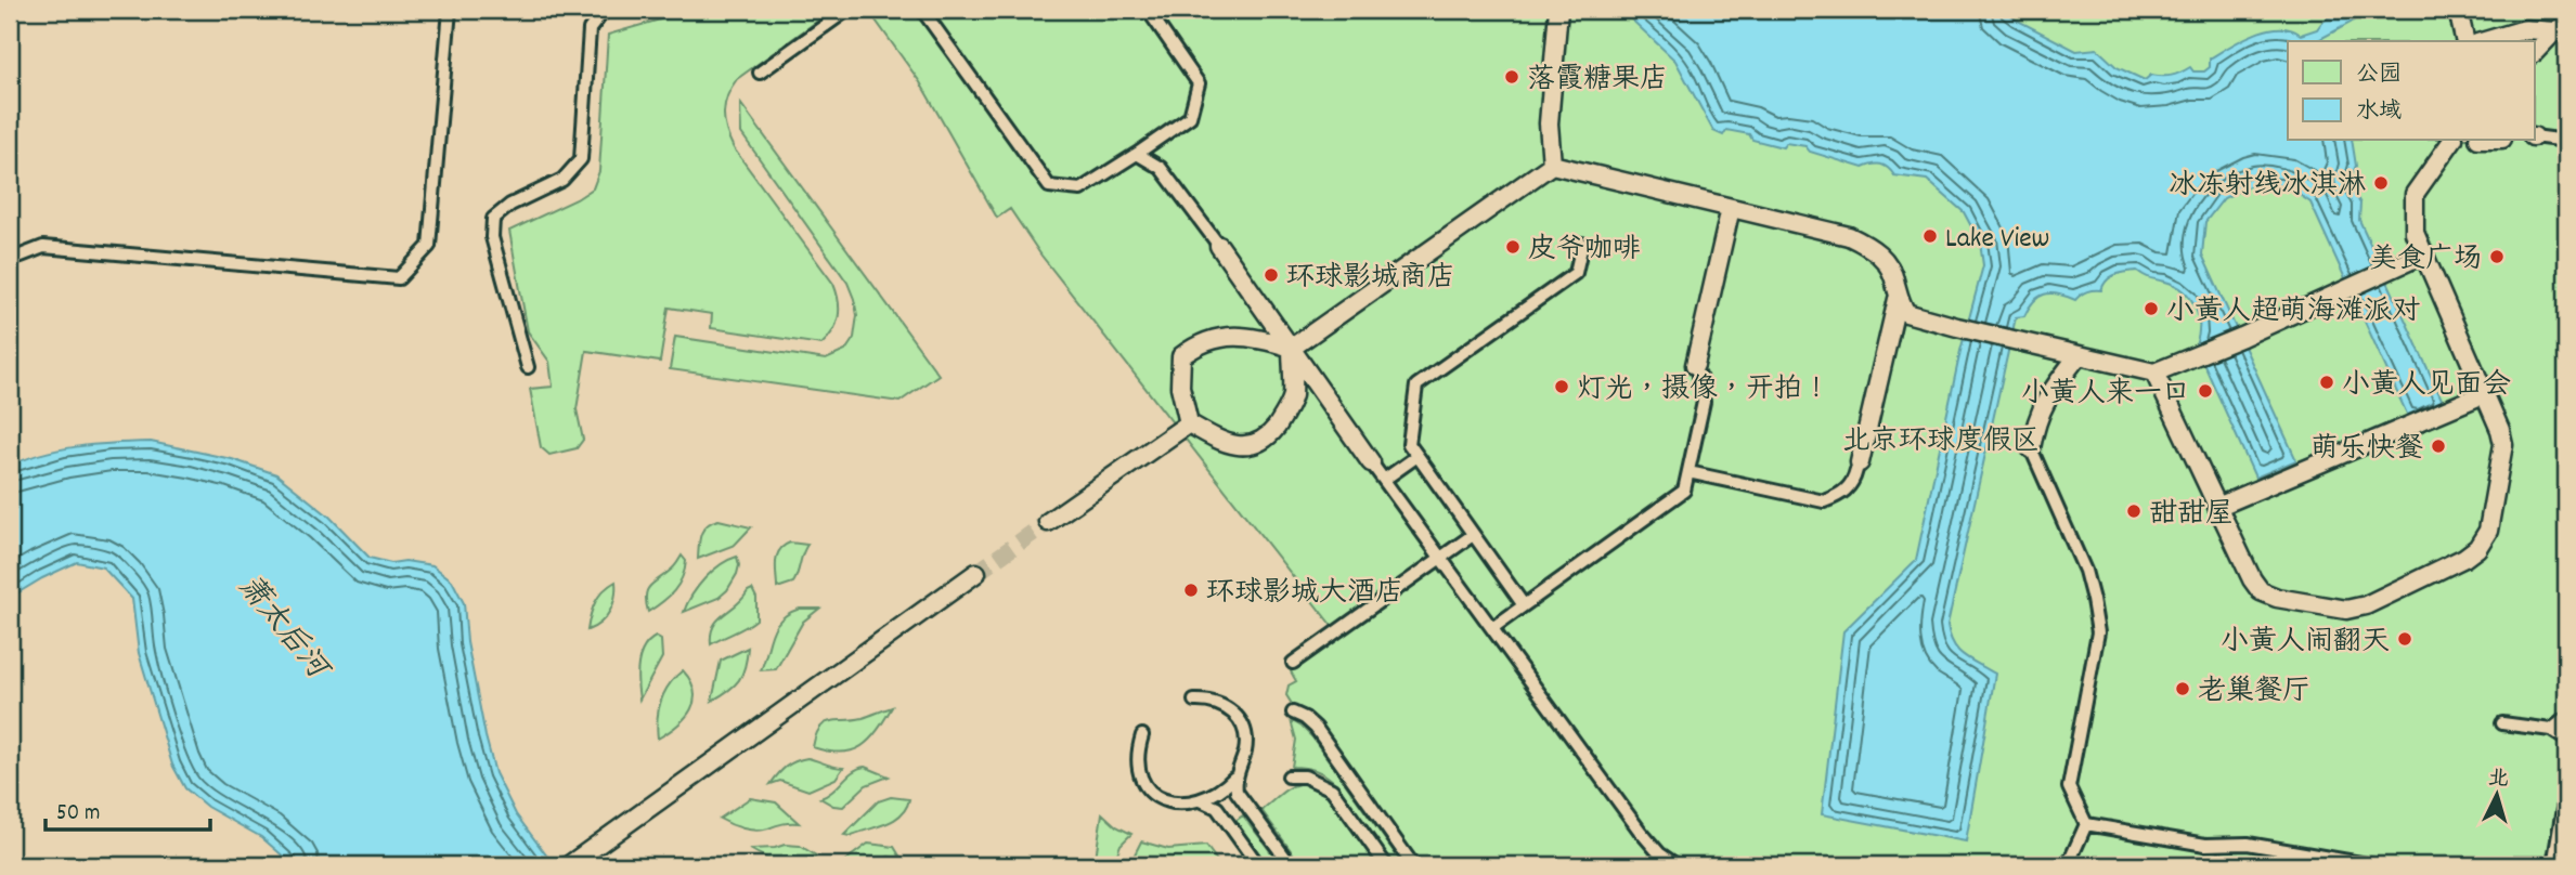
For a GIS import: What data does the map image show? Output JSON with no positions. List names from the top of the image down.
{
  "water": ["萧太后河"],
  "parks": ["北京环球度假区"],
  "places": [
    "落霞糖果店",
    "冰冻射线冰淇淋",
    "Lake View",
    "皮爷咖啡",
    "美食广场",
    "环球影城商店",
    "小黄人超萌海滩派对",
    "小黄人见面会",
    "灯光，摄像，开拍！",
    "小黄人来一口",
    "萌乐快餐",
    "甜甜屋",
    "环球影城大酒店",
    "小黄人闹翻天",
    "老巢餐厅"
  ],
  "legend": ["公园", "水域"],
  "scale_bar": "50 m",
  "north": "top"
}
